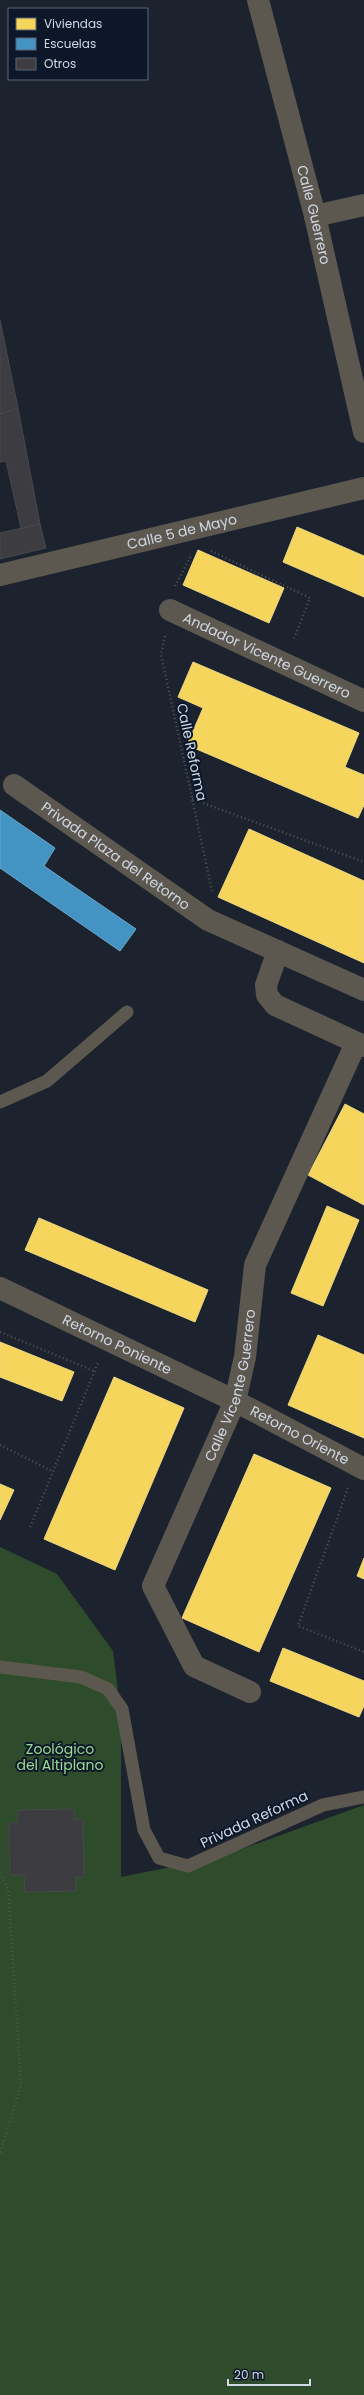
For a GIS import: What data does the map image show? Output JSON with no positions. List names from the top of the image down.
{
  "streets": {
    "street": [
      "Calle Guerrero",
      "Calle 5 de Mayo",
      "Andador Vicente Guerrero",
      "Privada Plaza del Retorno",
      "Retorno Poniente",
      "Calle Vicente Guerrero",
      "Retorno Oriente"
    ],
    "lane": ["Privada Reforma"],
    "path": ["Calle Reforma"]
  },
  "crossings": [
    ["Andador Vicente Guerrero", "Calle Reforma"],
    ["Calle Reforma", "Privada Plaza del Retorno"],
    ["Retorno Poniente", "Calle Vicente Guerrero"],
    ["Retorno Poniente", "Retorno Oriente"],
    ["Calle Vicente Guerrero", "Retorno Oriente"]
  ],
  "parks": ["Zoológico del Altiplano"],
  "legend": ["Viviendas", "Escuelas", "Otros"],
  "scale_bar": "20 m"
}
